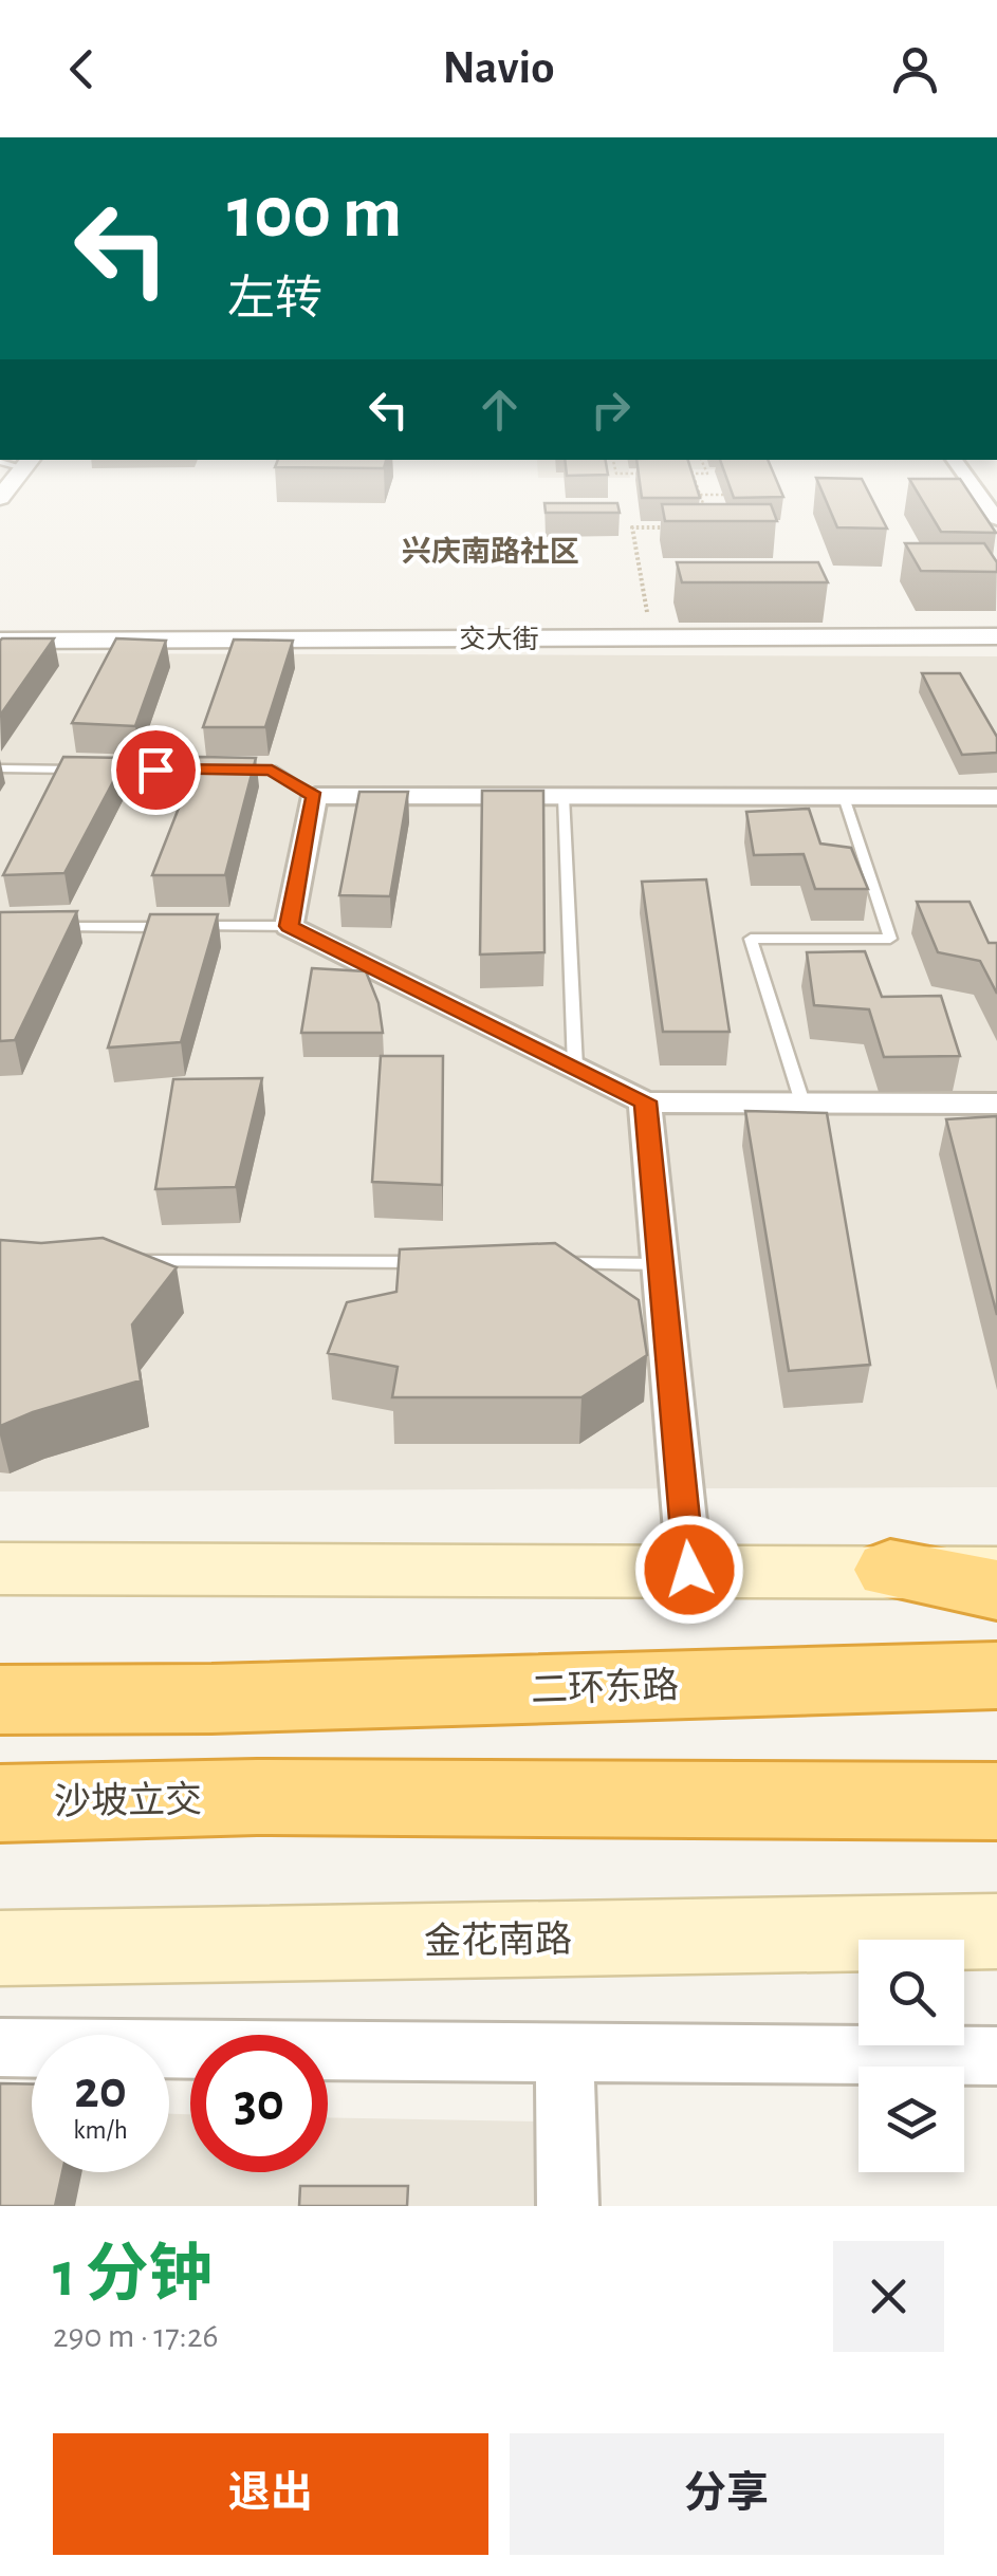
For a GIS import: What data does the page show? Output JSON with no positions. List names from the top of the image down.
{
  "streets": {
    "highway": ["二环东路", "沙坡立交"],
    "main road": ["金花南路"],
    "street": ["交大街"]
  },
  "districts": ["兴庆南路社区"],
  "page": {
    "header": "Navio",
    "turn": ["100 m", "左转"],
    "speed": "20 km/h",
    "limit": "30",
    "heading": ["1 分钟", "290 m · 17:26"],
    "buttons": ["退出", "分享"]
  }
}
